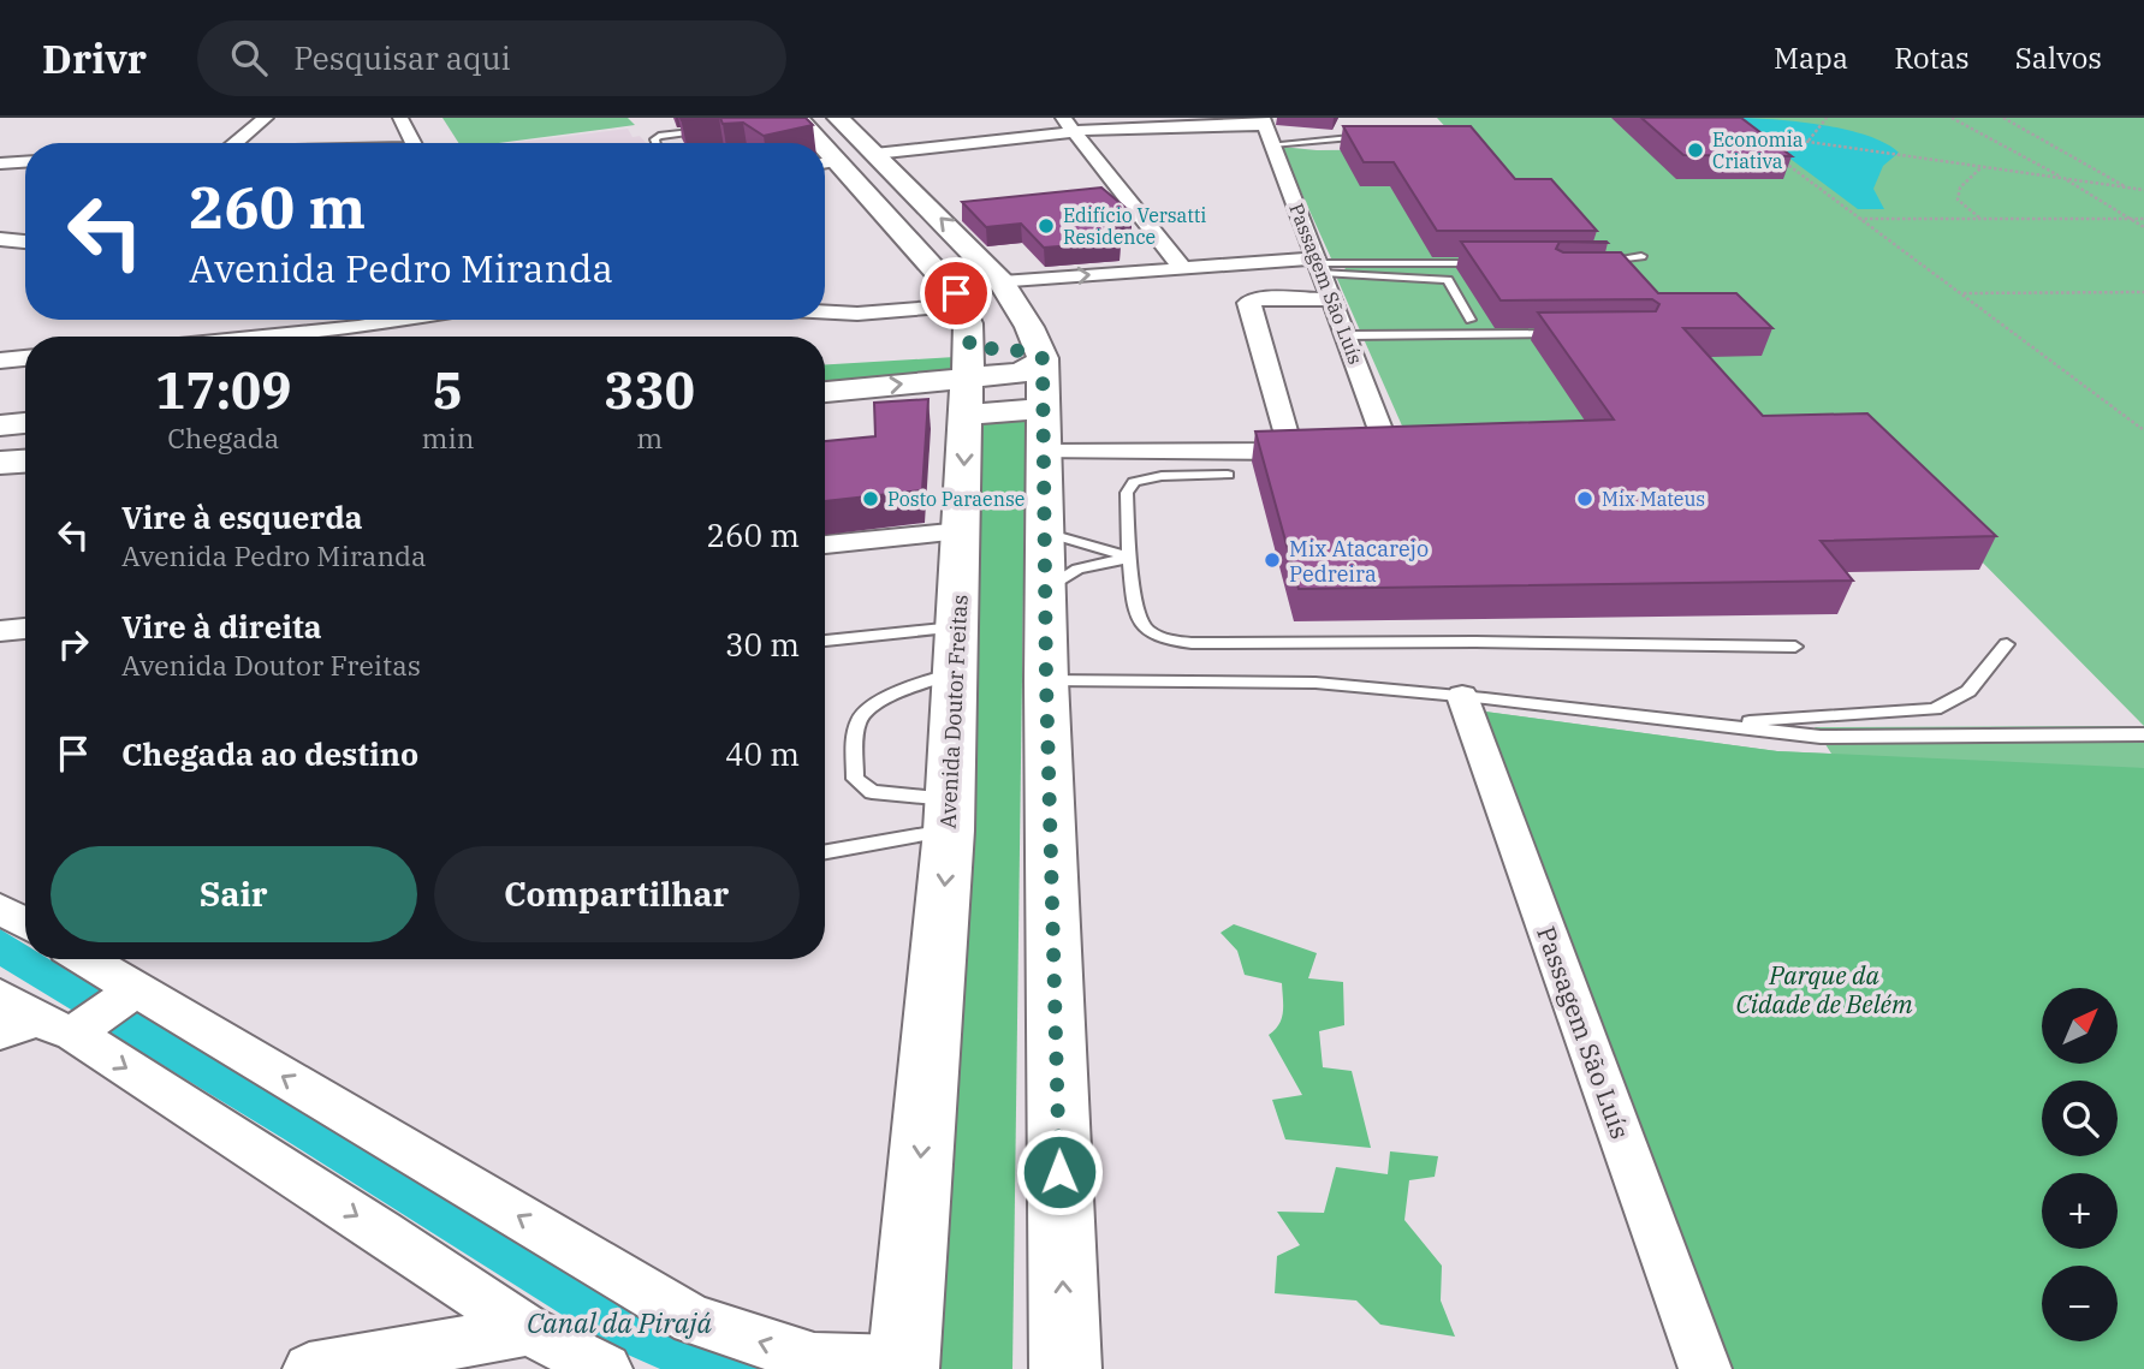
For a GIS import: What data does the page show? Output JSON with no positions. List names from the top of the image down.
{
  "streets": {
    "main road": ["Avenida Doutor Freitas"],
    "street": ["Passagem São Luís"]
  },
  "water": ["Canal da Pirajá"],
  "parks": ["Parque da Cidade de Belém"],
  "places": [
    "Economia Criativa",
    "Edifício Versatti Residence",
    "Posto Paraense",
    "Mix Mateus",
    "Mix Atacarejo Pedreira"
  ],
  "north": "top right",
  "page": {
    "header": "Drivr",
    "search": "Pesquisar aqui",
    "nav": ["Mapa", "Rotas", "Salvos"],
    "turn": ["260 m", "Avenida Pedro Miranda"],
    "eta": [
      "17:09",
      "Chegada",
      "5",
      "min",
      "330",
      "m"
    ],
    "list": [
      {
        "name": "Vire à esquerda",
        "note": "Avenida Pedro Miranda",
        "value": "260 m"
      },
      {
        "name": "Vire à direita",
        "note": "Avenida Doutor Freitas",
        "value": "30 m"
      },
      {
        "name": "Chegada ao destino",
        "value": "40 m"
      }
    ],
    "buttons": ["Sair", "Compartilhar"],
    "map_buttons": ["+", "−"]
  }
}
